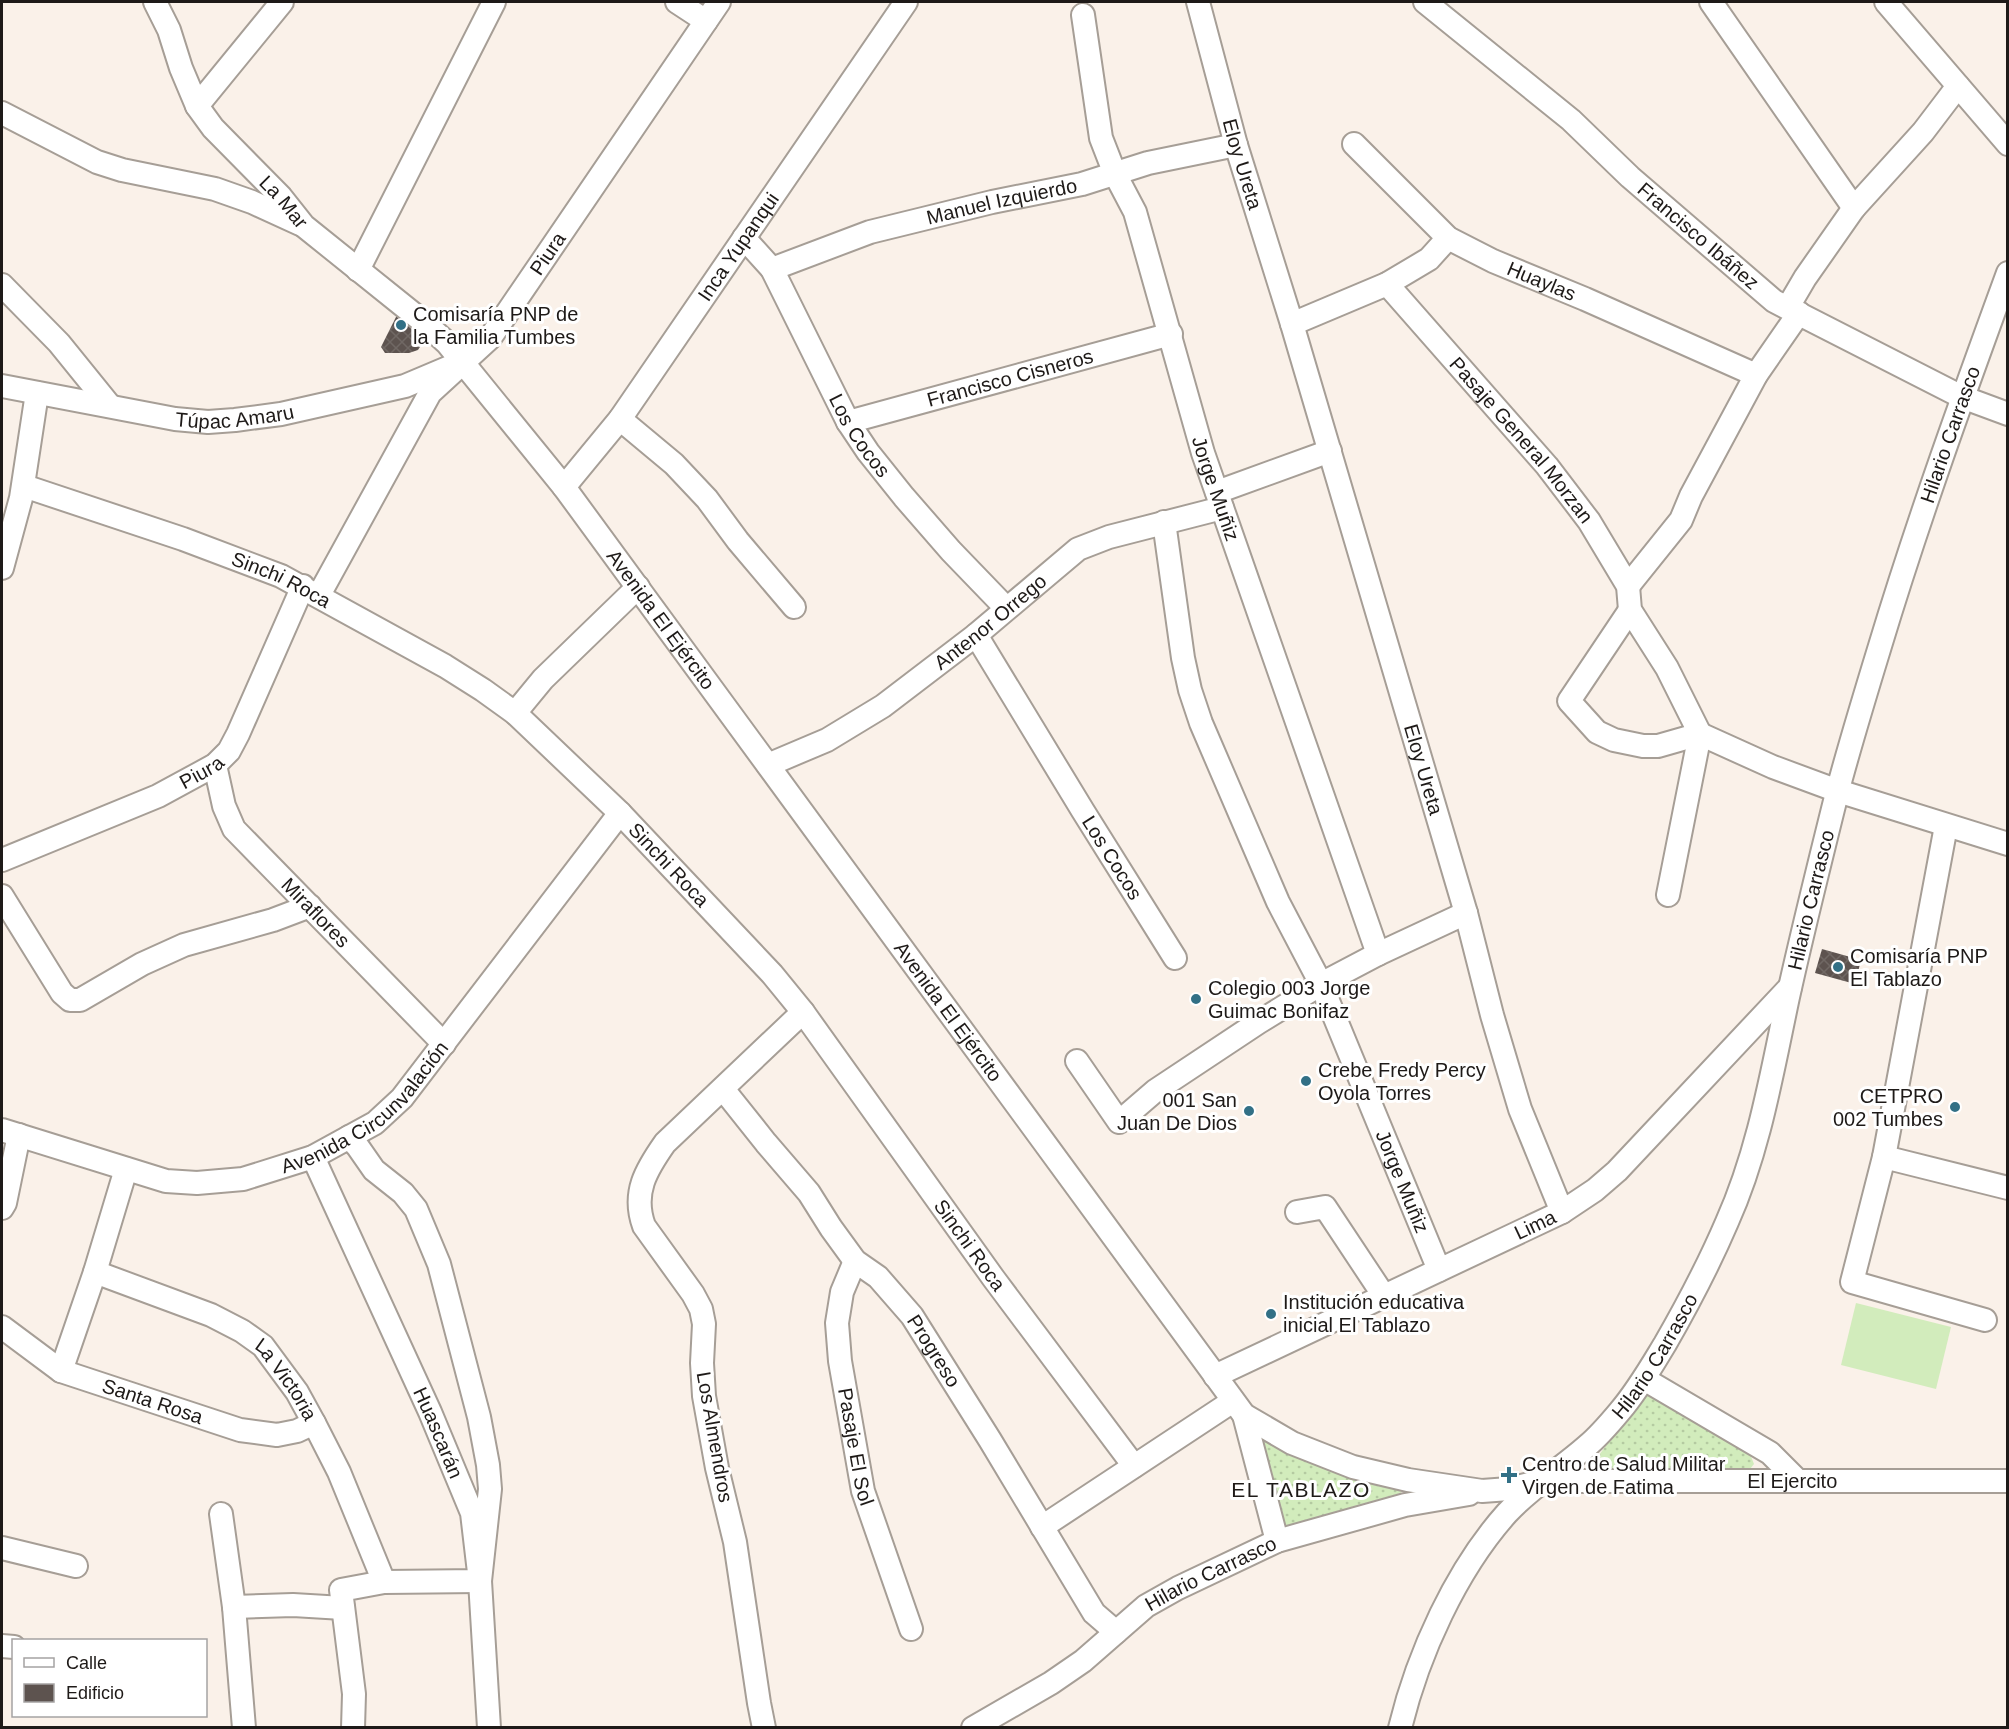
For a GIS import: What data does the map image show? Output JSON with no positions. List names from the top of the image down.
{
  "streets": {
    "street": [
      "Eloy Ureta",
      "La Mar",
      "Manuel Izquierdo",
      "Francisco Ibáñez",
      "Inca Yupanqui",
      "Piura",
      "Huaylas",
      "Francisco Cisneros",
      "Túpac Amaru",
      "Los Cocos",
      "Hilario Carrasco",
      "Pasaje General Morzan",
      "Jorge Muñiz",
      "Sinchi Roca",
      "Avenida El Ejército",
      "Antenor Orrego",
      "Miraflores",
      "Avenida Circunvalación",
      "Lima",
      "Progreso",
      "La Victoria",
      "Santa Rosa",
      "Huascarán",
      "Los Almendros",
      "Pasaje El Sol",
      "El Ejercito"
    ]
  },
  "crossings": [
    ["Eloy Ureta", "Manuel Izquierdo"],
    ["Eloy Ureta", "Antenor Orrego"],
    ["Eloy Ureta", "Lima"],
    ["La Mar", "Piura"],
    ["La Mar", "Túpac Amaru"],
    ["La Mar", "Avenida El Ejército"],
    ["Manuel Izquierdo", "Los Cocos"],
    ["Manuel Izquierdo", "Jorge Muñiz"],
    ["Francisco Ibáñez", "Hilario Carrasco"],
    ["Inca Yupanqui", "Los Cocos"],
    ["Inca Yupanqui", "Avenida El Ejército"],
    ["Piura", "Túpac Amaru"],
    ["Piura", "Sinchi Roca"],
    ["Piura", "Avenida El Ejército"],
    ["Piura", "Miraflores"],
    ["Francisco Cisneros", "Los Cocos"],
    ["Francisco Cisneros", "Jorge Muñiz"],
    ["Túpac Amaru", "Avenida El Ejército"],
    ["Los Cocos", "Antenor Orrego"],
    ["Hilario Carrasco", "Avenida El Ejército"],
    ["Hilario Carrasco", "Lima"],
    ["Hilario Carrasco", "Progreso"],
    ["Hilario Carrasco", "El Ejercito"],
    ["Jorge Muñiz", "Antenor Orrego"],
    ["Jorge Muñiz", "Lima"],
    ["Sinchi Roca", "Avenida Circunvalación"],
    ["Sinchi Roca", "Los Almendros"],
    ["Avenida El Ejército", "Antenor Orrego"],
    ["Avenida El Ejército", "Lima"],
    ["Avenida El Ejército", "El Ejercito"],
    ["Miraflores", "Avenida Circunvalación"],
    ["Avenida Circunvalación", "Huascarán"],
    ["Progreso", "Los Almendros"],
    ["Progreso", "Pasaje El Sol"],
    ["La Victoria", "Santa Rosa"]
  ],
  "districts": ["EL TABLAZO"],
  "places": {
    "other": [
      "Comisaría PNP de la Familia Tumbes",
      "Comisaría PNP El Tablazo",
      "Colegio 003 Jorge Guimac Bonifaz",
      "Crebe Fredy Percy Oyola Torres",
      "CETPRO 002 Tumbes",
      "001 San Juan De Dios",
      "Institución educativa inicial El Tablazo"
    ],
    "health": ["Centro de Salud Militar Virgen de Fatima"]
  },
  "legend": ["Calle", "Edificio"]
}
